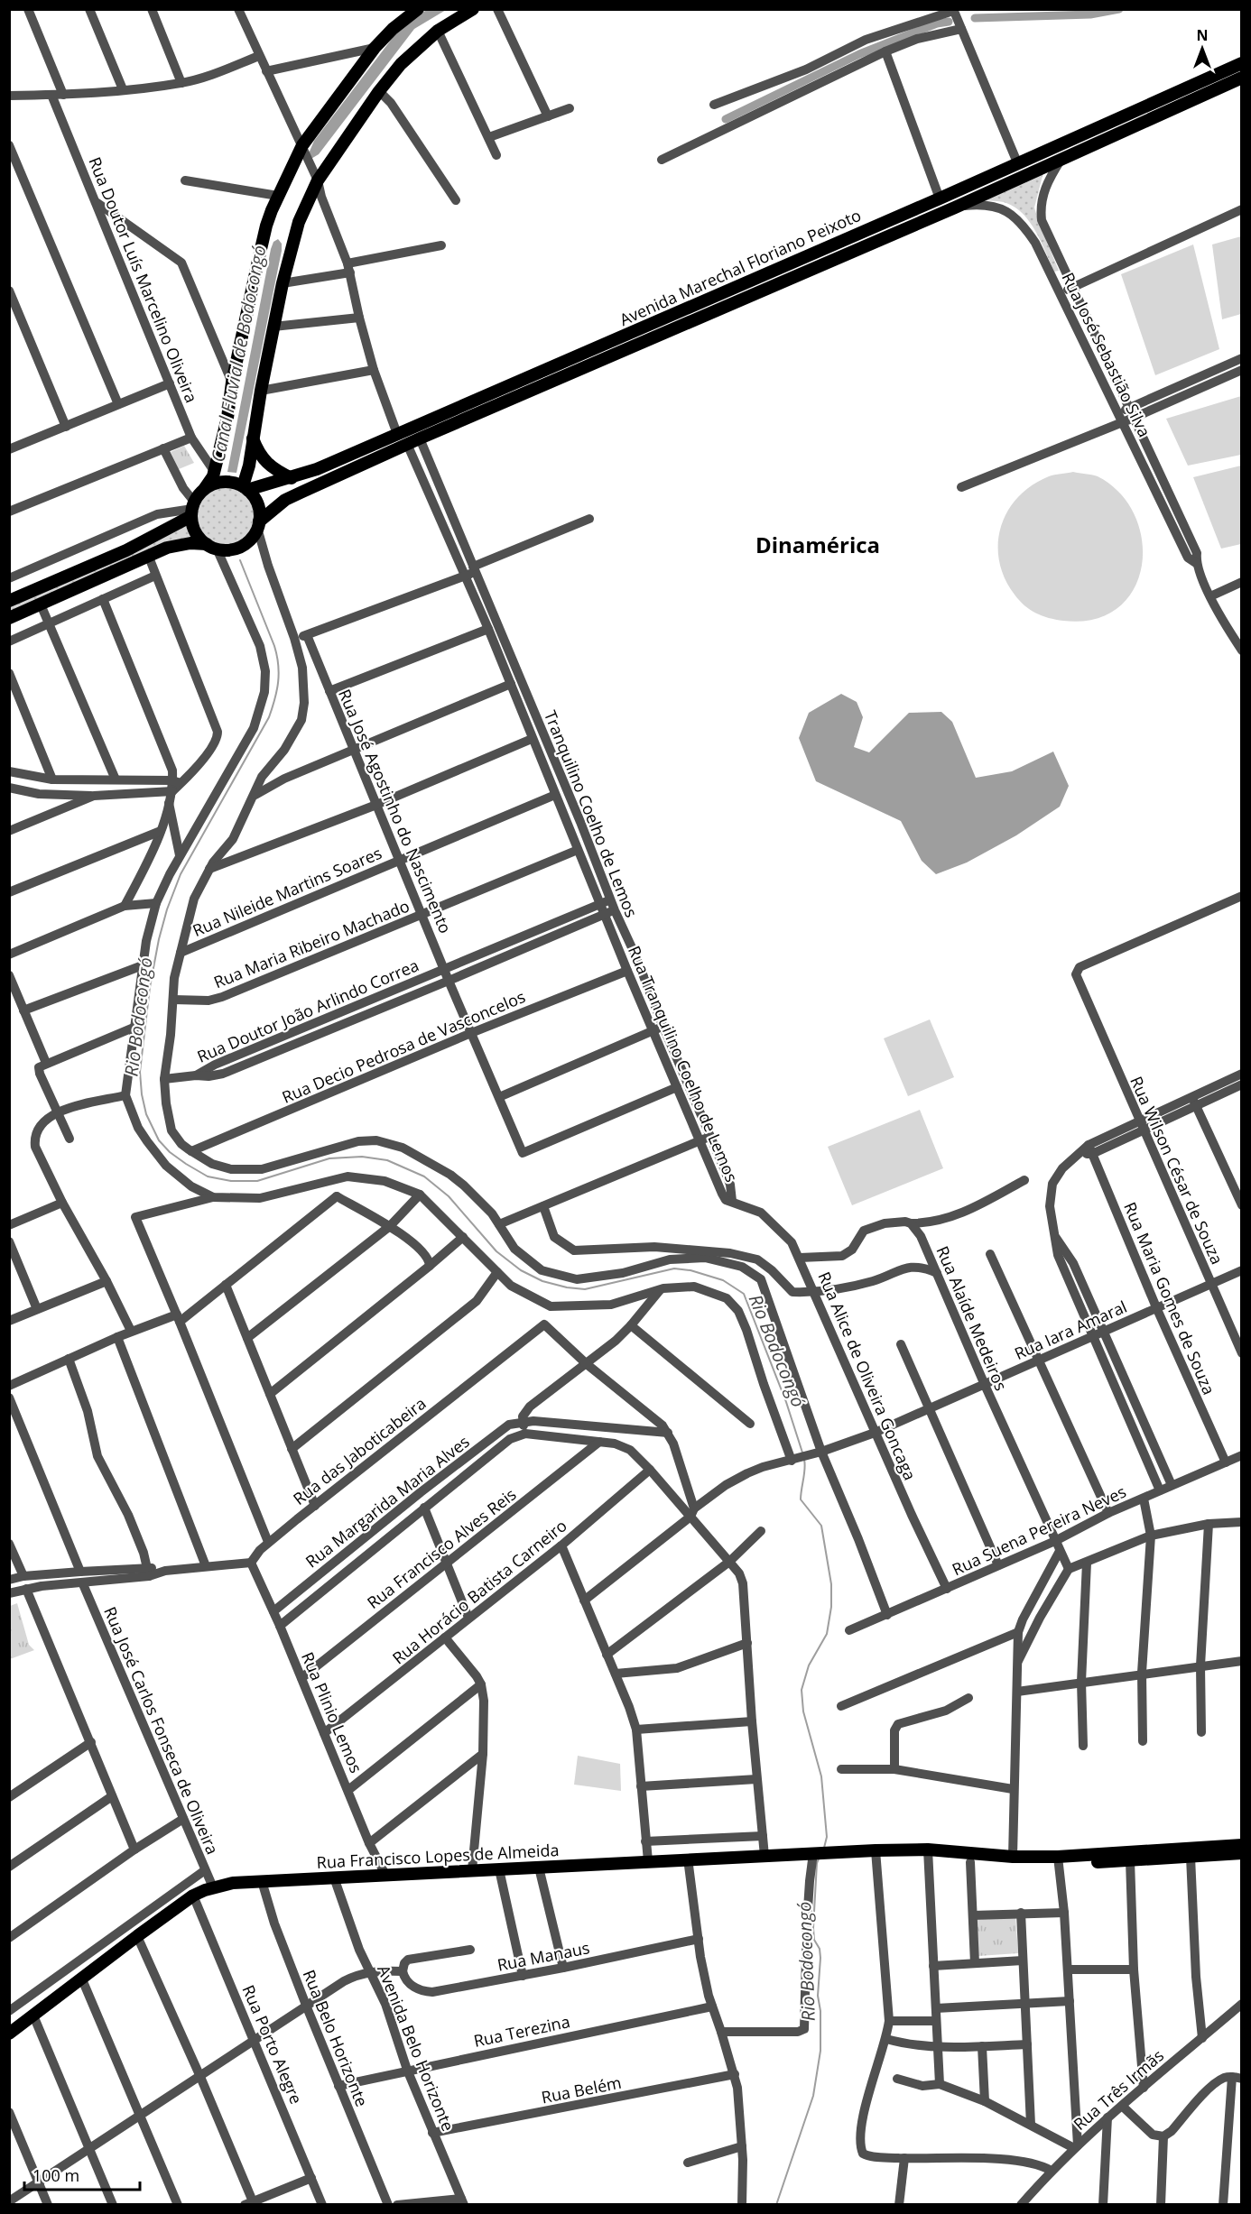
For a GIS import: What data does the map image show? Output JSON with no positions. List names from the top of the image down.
{
  "streets": {
    "main road": ["Avenida Marechal Floriano Peixoto", "Rua Francisco Lopes de Almeida"],
    "street": [
      "Rua Doutor Luís Marcelino Oliveira",
      "Rua José Sebastião Silva",
      "Rua José Agostinho do Nascimento",
      "Tranquilino Coelho de Lemos",
      "Rua Nileide Martins Soares",
      "Rua Maria Ribeiro Machado",
      "Rua Doutor João Arlindo Correa",
      "Rua Decio Pedrosa de Vasconcelos",
      "Rua Tranquilino Coelho de Lemos",
      "Rua Wilson César de Souza",
      "Rua Maria Gomes de Souza",
      "Rua Alaíde Medeiros",
      "Rua Iara Amaral",
      "Rua Alice de Oliveira Goncaga",
      "Rua das Jaboticabeira",
      "Rua Margarida Maria Alves",
      "Rua Suena Pereira Neves",
      "Rua Francisco Alves Reis",
      "Rua Horácio Batista Carneiro",
      "Rua Plinio Lemos",
      "Rua José Carlos Fonseca de Oliveira",
      "Rua Manaus",
      "Rua Terezina",
      "Rua Belo Horizonte",
      "Rua Porto Alegre",
      "Avenida Belo Horizonte",
      "Rua Belém",
      "Rua Três Irmãs"
    ]
  },
  "crossings": [
    ["Avenida Marechal Floriano Peixoto", "Rua José Sebastião Silva"],
    ["Avenida Marechal Floriano Peixoto", "Tranquilino Coelho de Lemos"],
    ["Rua José Agostinho do Nascimento", "Rua Nileide Martins Soares"],
    ["Rua José Agostinho do Nascimento", "Rua Maria Ribeiro Machado"],
    ["Rua José Agostinho do Nascimento", "Rua Doutor João Arlindo Correa"],
    ["Rua José Agostinho do Nascimento", "Rua Decio Pedrosa de Vasconcelos"],
    ["Rua José Agostinho do Nascimento", "Rua Tranquilino Coelho de Lemos"],
    ["Tranquilino Coelho de Lemos", "Rua Nileide Martins Soares"],
    ["Tranquilino Coelho de Lemos", "Rua Maria Ribeiro Machado"],
    ["Tranquilino Coelho de Lemos", "Rua Doutor João Arlindo Correa"],
    ["Tranquilino Coelho de Lemos", "Rua Tranquilino Coelho de Lemos"],
    ["Tranquilino Coelho de Lemos", "Rua Alice de Oliveira Goncaga"],
    ["Rua Doutor João Arlindo Correa", "Rua Tranquilino Coelho de Lemos"],
    ["Rua Decio Pedrosa de Vasconcelos", "Rua Tranquilino Coelho de Lemos"],
    ["Rua Tranquilino Coelho de Lemos", "Rua Alice de Oliveira Goncaga"],
    ["Rua Wilson César de Souza", "Rua Iara Amaral"],
    ["Rua Maria Gomes de Souza", "Rua Iara Amaral"],
    ["Rua Maria Gomes de Souza", "Rua Suena Pereira Neves"],
    ["Rua Alaíde Medeiros", "Rua Iara Amaral"],
    ["Rua Alaíde Medeiros", "Rua Suena Pereira Neves"],
    ["Rua Iara Amaral", "Rua Alice de Oliveira Goncaga"],
    ["Rua Alice de Oliveira Goncaga", "Rua Suena Pereira Neves"],
    ["Rua das Jaboticabeira", "Rua Plinio Lemos"],
    ["Rua Margarida Maria Alves", "Rua Plinio Lemos"],
    ["Rua Francisco Alves Reis", "Rua Plinio Lemos"],
    ["Rua Horácio Batista Carneiro", "Rua Plinio Lemos"],
    ["Rua Plinio Lemos", "Rua Francisco Lopes de Almeida"],
    ["Rua José Carlos Fonseca de Oliveira", "Rua Francisco Lopes de Almeida"],
    ["Rua Francisco Lopes de Almeida", "Rua Belo Horizonte"],
    ["Rua Francisco Lopes de Almeida", "Rua Porto Alegre"],
    ["Rua Francisco Lopes de Almeida", "Avenida Belo Horizonte"],
    ["Rua Terezina", "Rua Belo Horizonte"],
    ["Rua Terezina", "Avenida Belo Horizonte"],
    ["Avenida Belo Horizonte", "Rua Belém"]
  ],
  "districts": ["Dinamérica"],
  "water": ["Canal Fluvial de Bodocongó", "Rio Bodocongó"],
  "scale_bar": "100 m",
  "north": "top"
}
